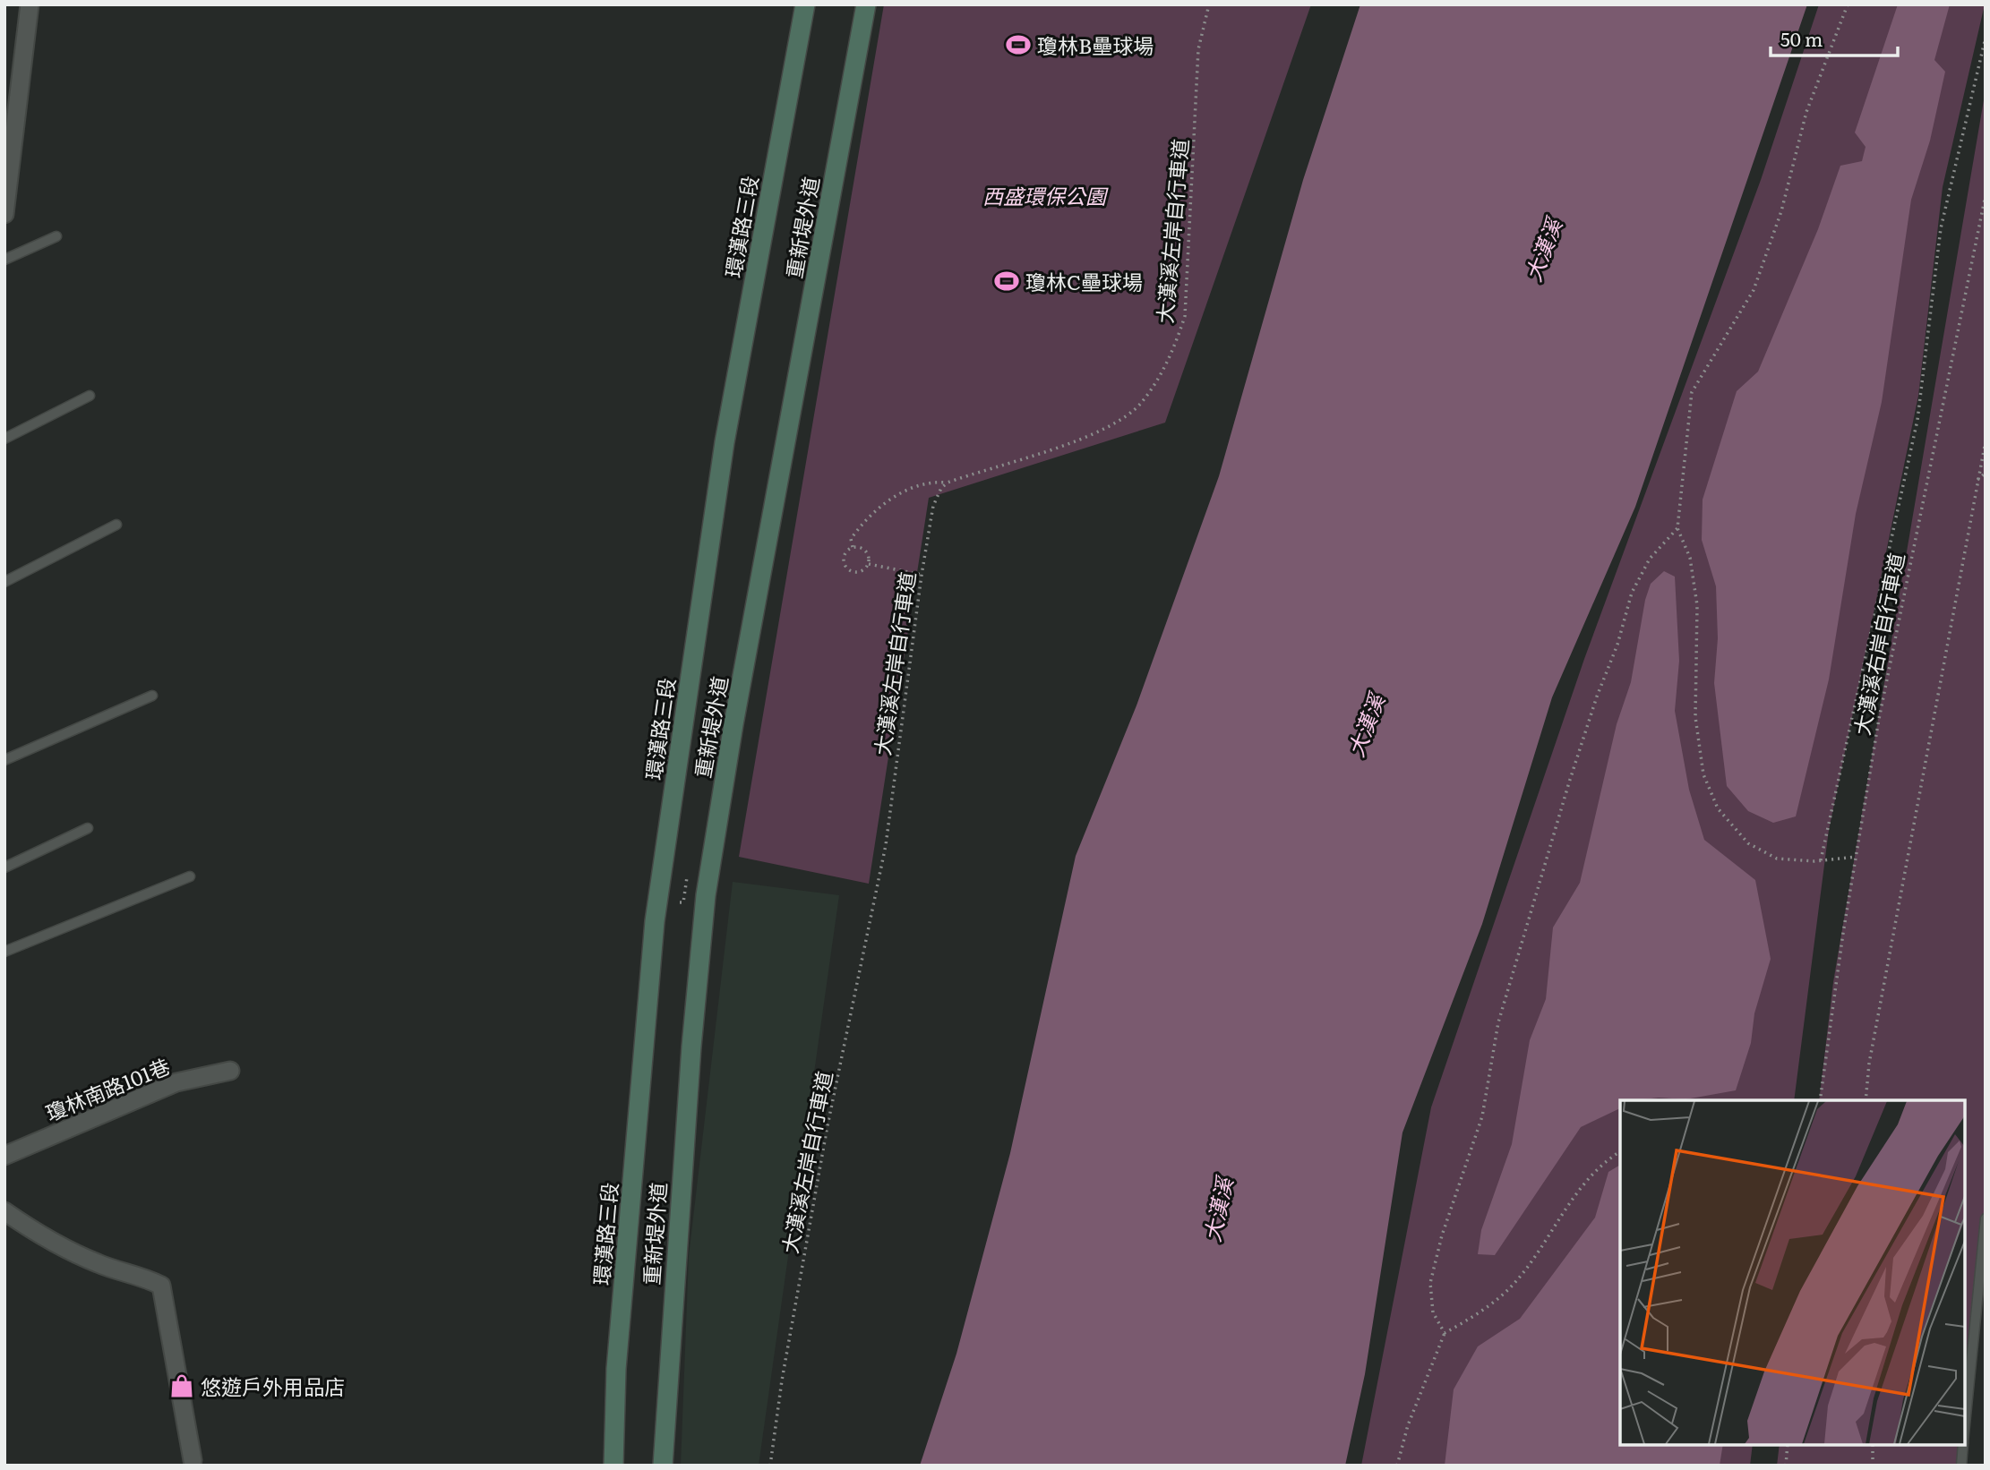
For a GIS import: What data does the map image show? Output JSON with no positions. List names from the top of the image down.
{
  "streets": {
    "street": ["環漢路三段", "重新堤外道", "瓊林南路101巷"],
    "path": ["大漢溪左岸自行車道", "大漢溪右岸自行車道"]
  },
  "water": ["大漢溪"],
  "parks": ["西盛環保公園"],
  "places": {
    "sports": ["瓊林B壘球場", "瓊林C壘球場"],
    "shop": ["悠遊戶外用品店"]
  },
  "scale_bar": "50 m"
}
